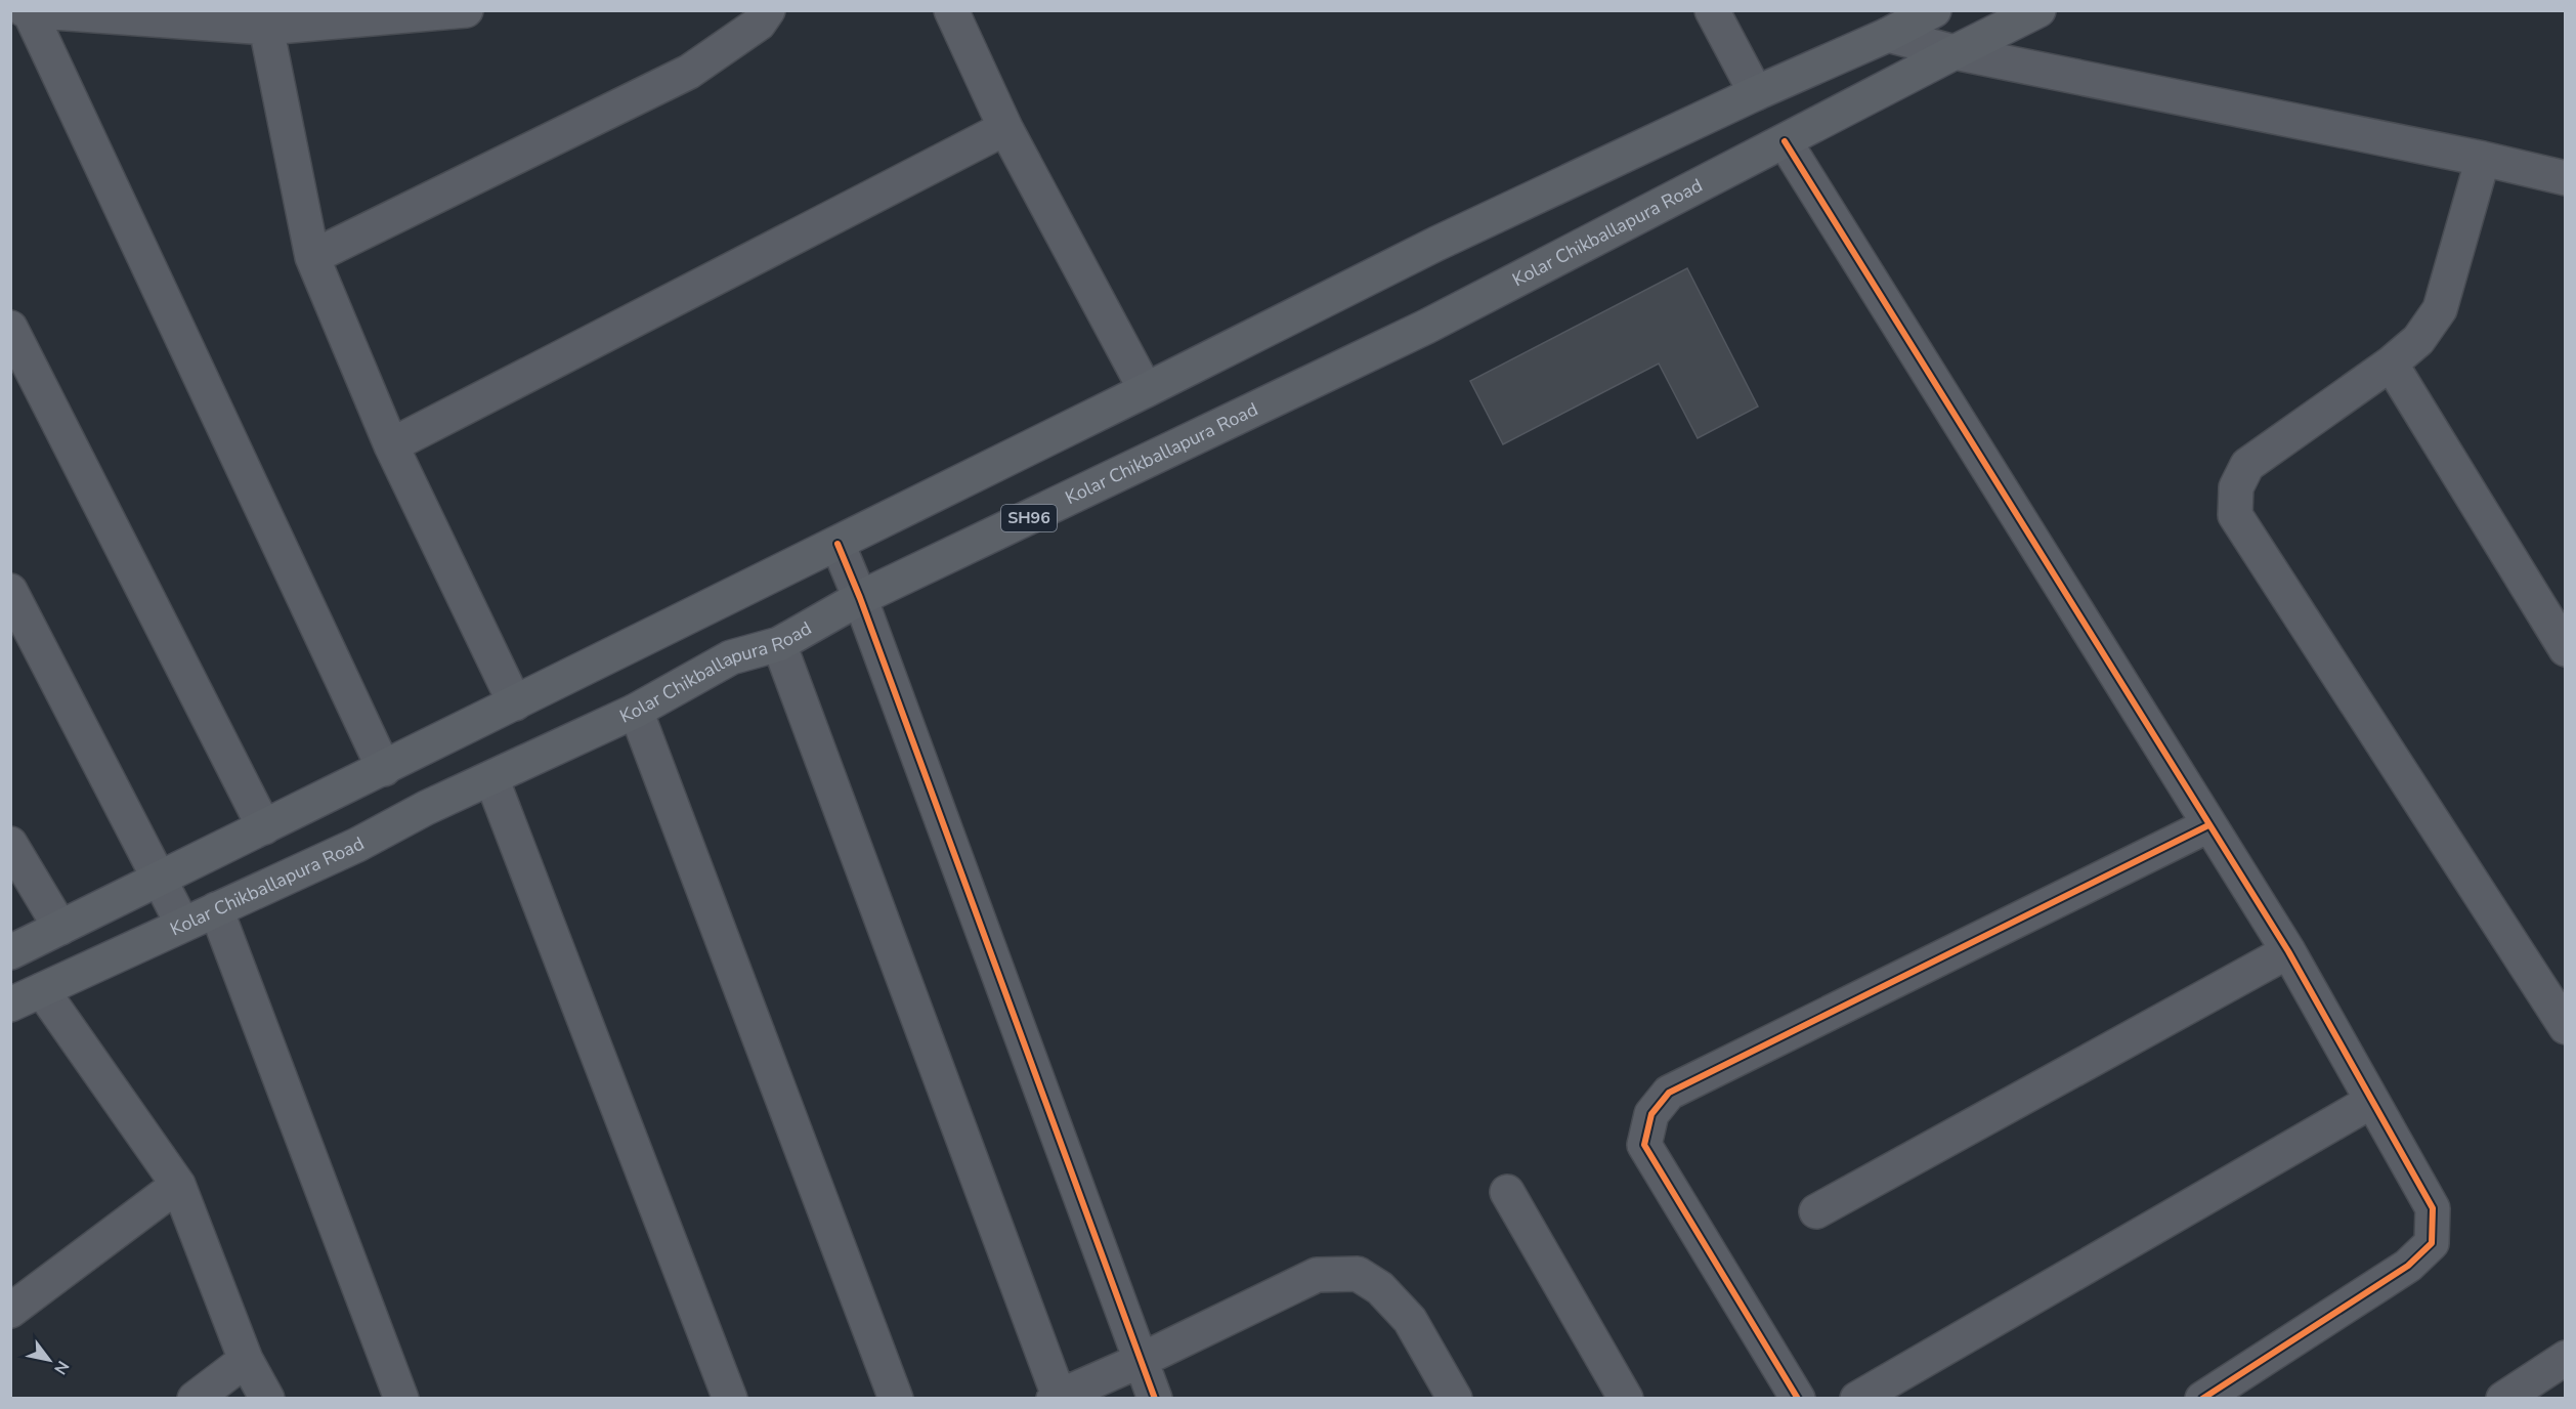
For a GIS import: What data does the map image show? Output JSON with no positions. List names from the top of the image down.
{
  "streets": {
    "main road": ["Kolar Chikballapura Road", "SH96"]
  },
  "north": "bottom right"
}
